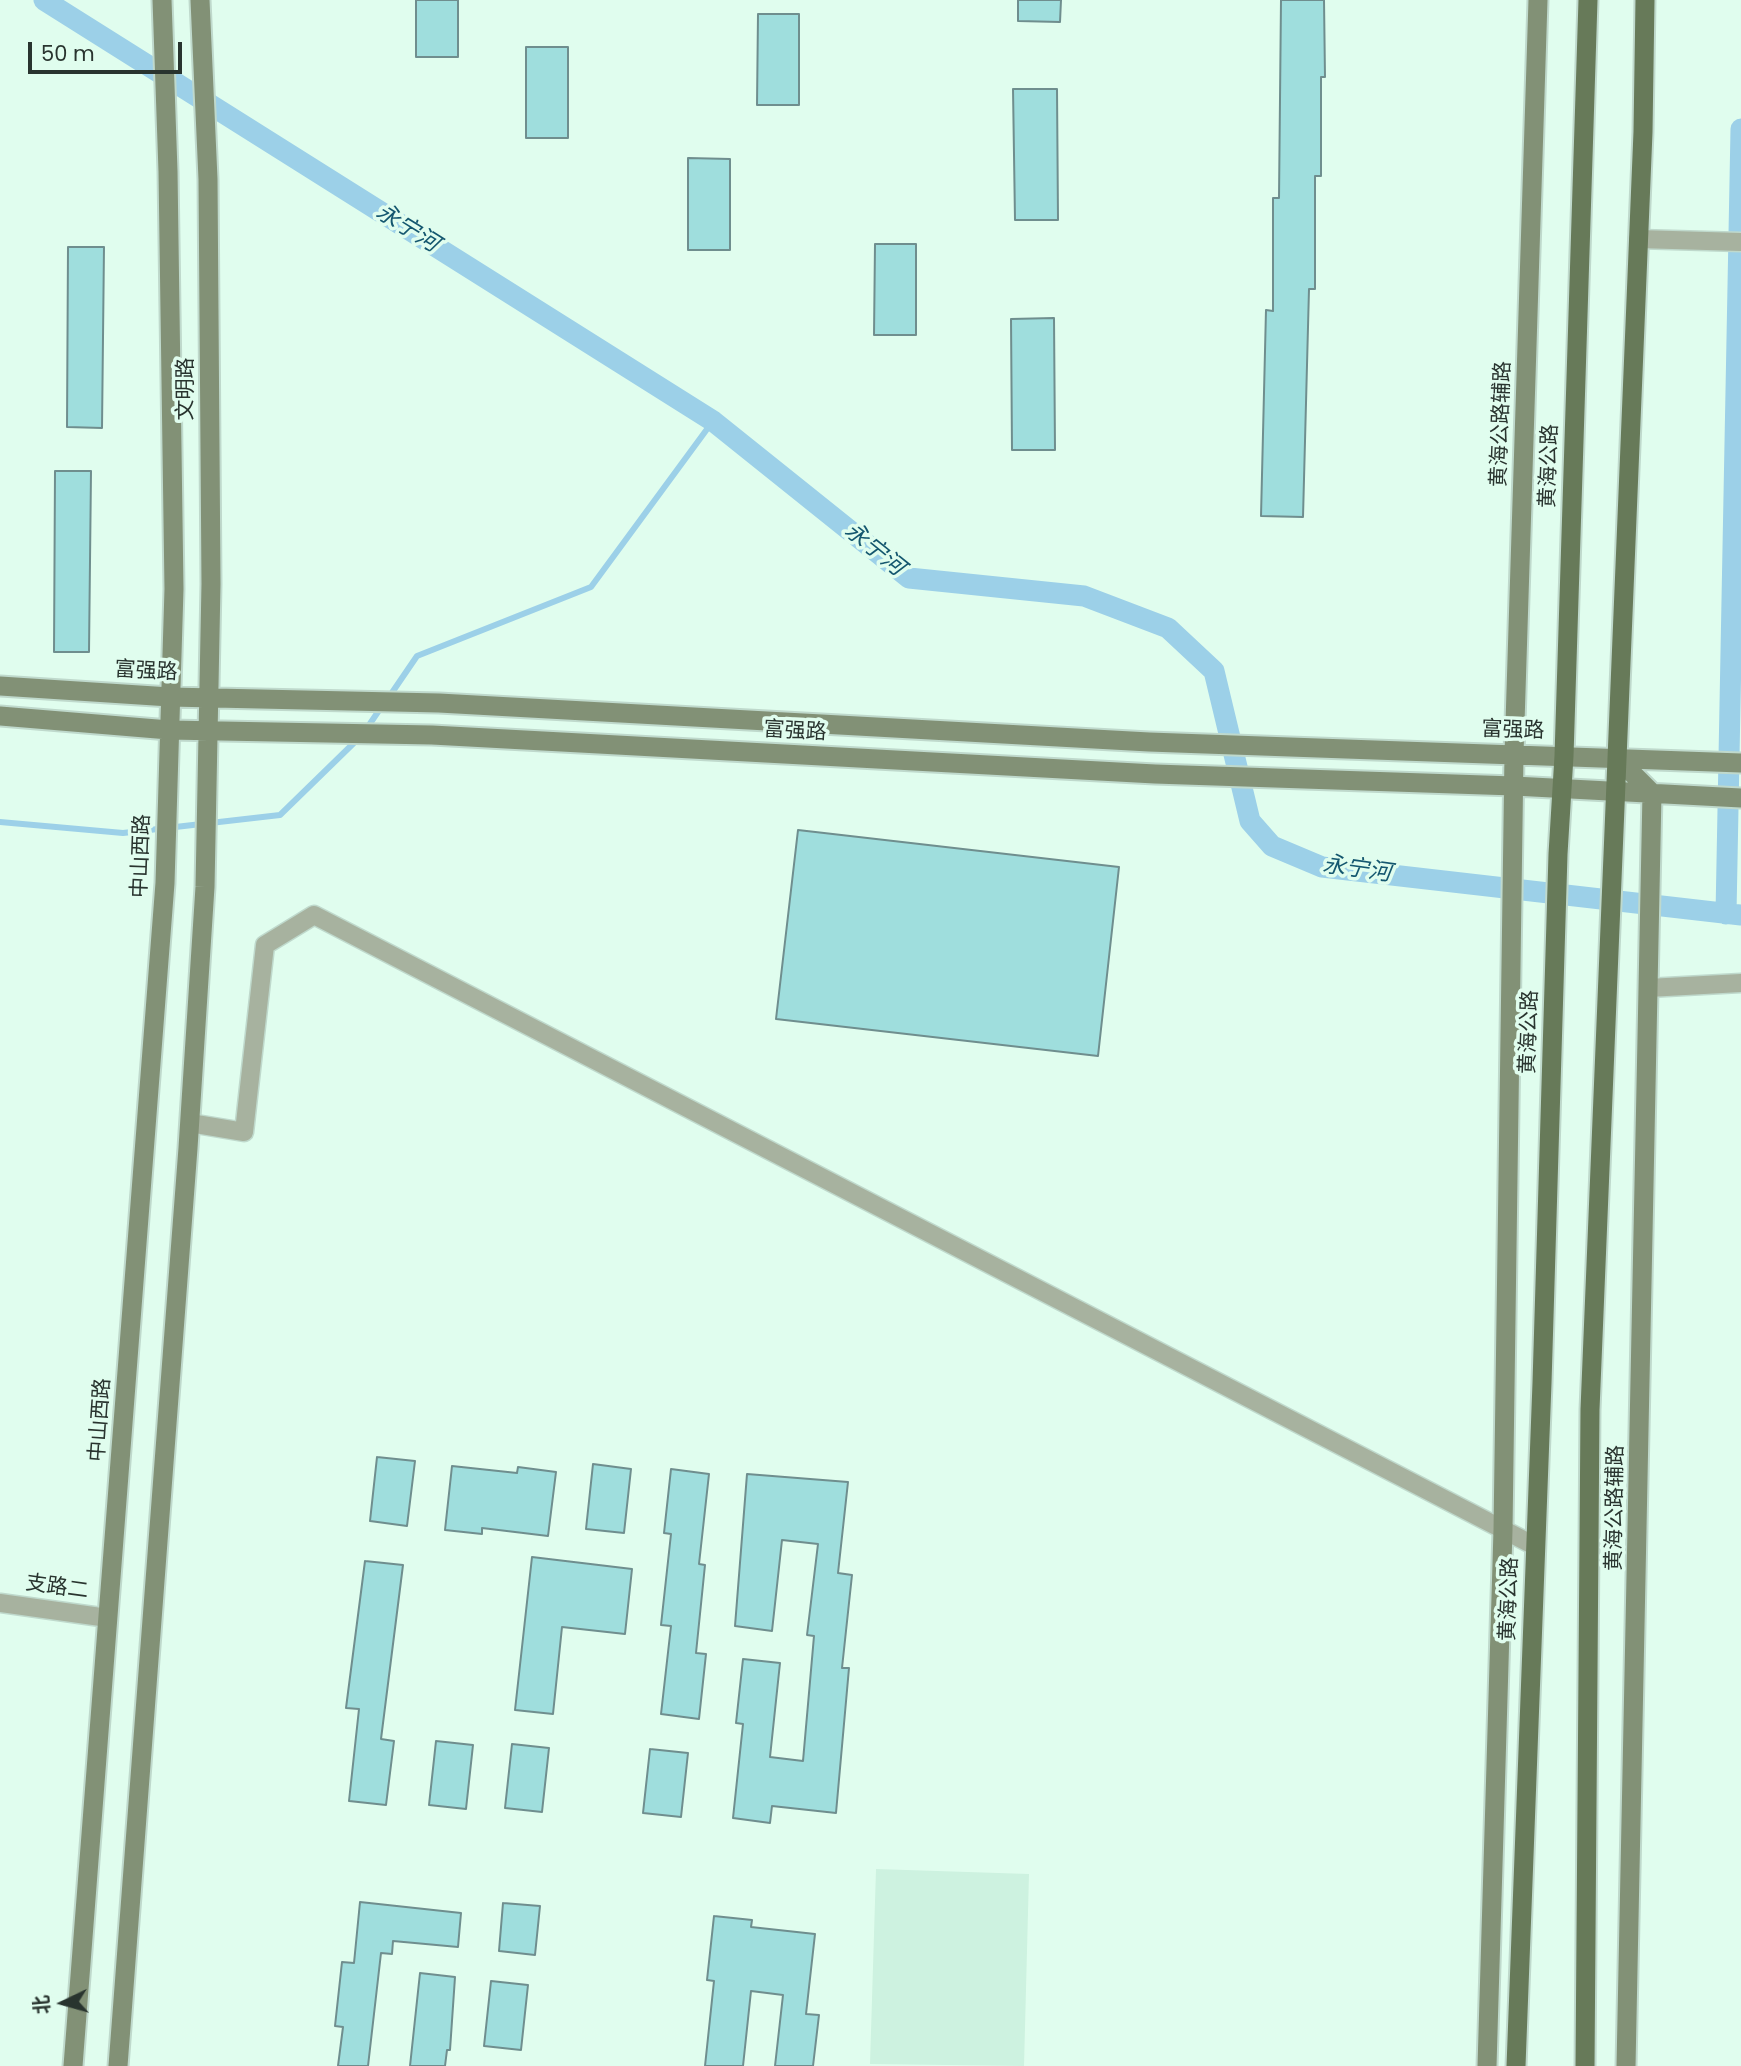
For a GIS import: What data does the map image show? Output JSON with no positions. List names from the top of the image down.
{
  "streets": {
    "main road": [
      "文明路",
      "黄海公路辅路",
      "黄海公路",
      "富强路",
      "中山西路"
    ],
    "street": ["支路二"]
  },
  "crossings": [
    ["文明路", "富强路"],
    ["文明路", "中山西路"],
    ["黄海公路辅路", "富强路"],
    ["黄海公路", "富强路"],
    ["中山西路", "支路二"]
  ],
  "water": ["永宁河"],
  "scale_bar": "50 m",
  "north": "left"
}
